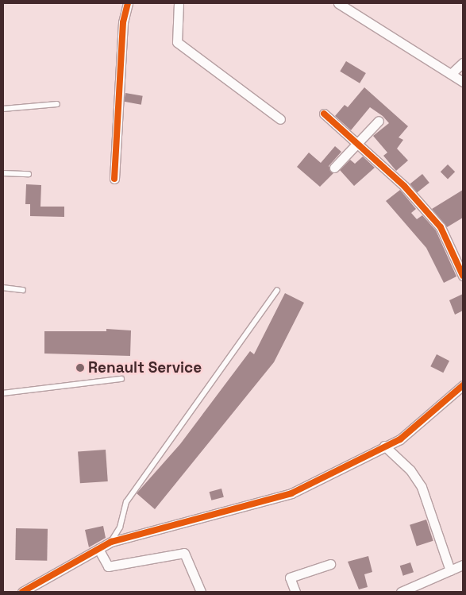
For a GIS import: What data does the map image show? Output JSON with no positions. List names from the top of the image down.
{
  "places": ["Renault Service"]
}
